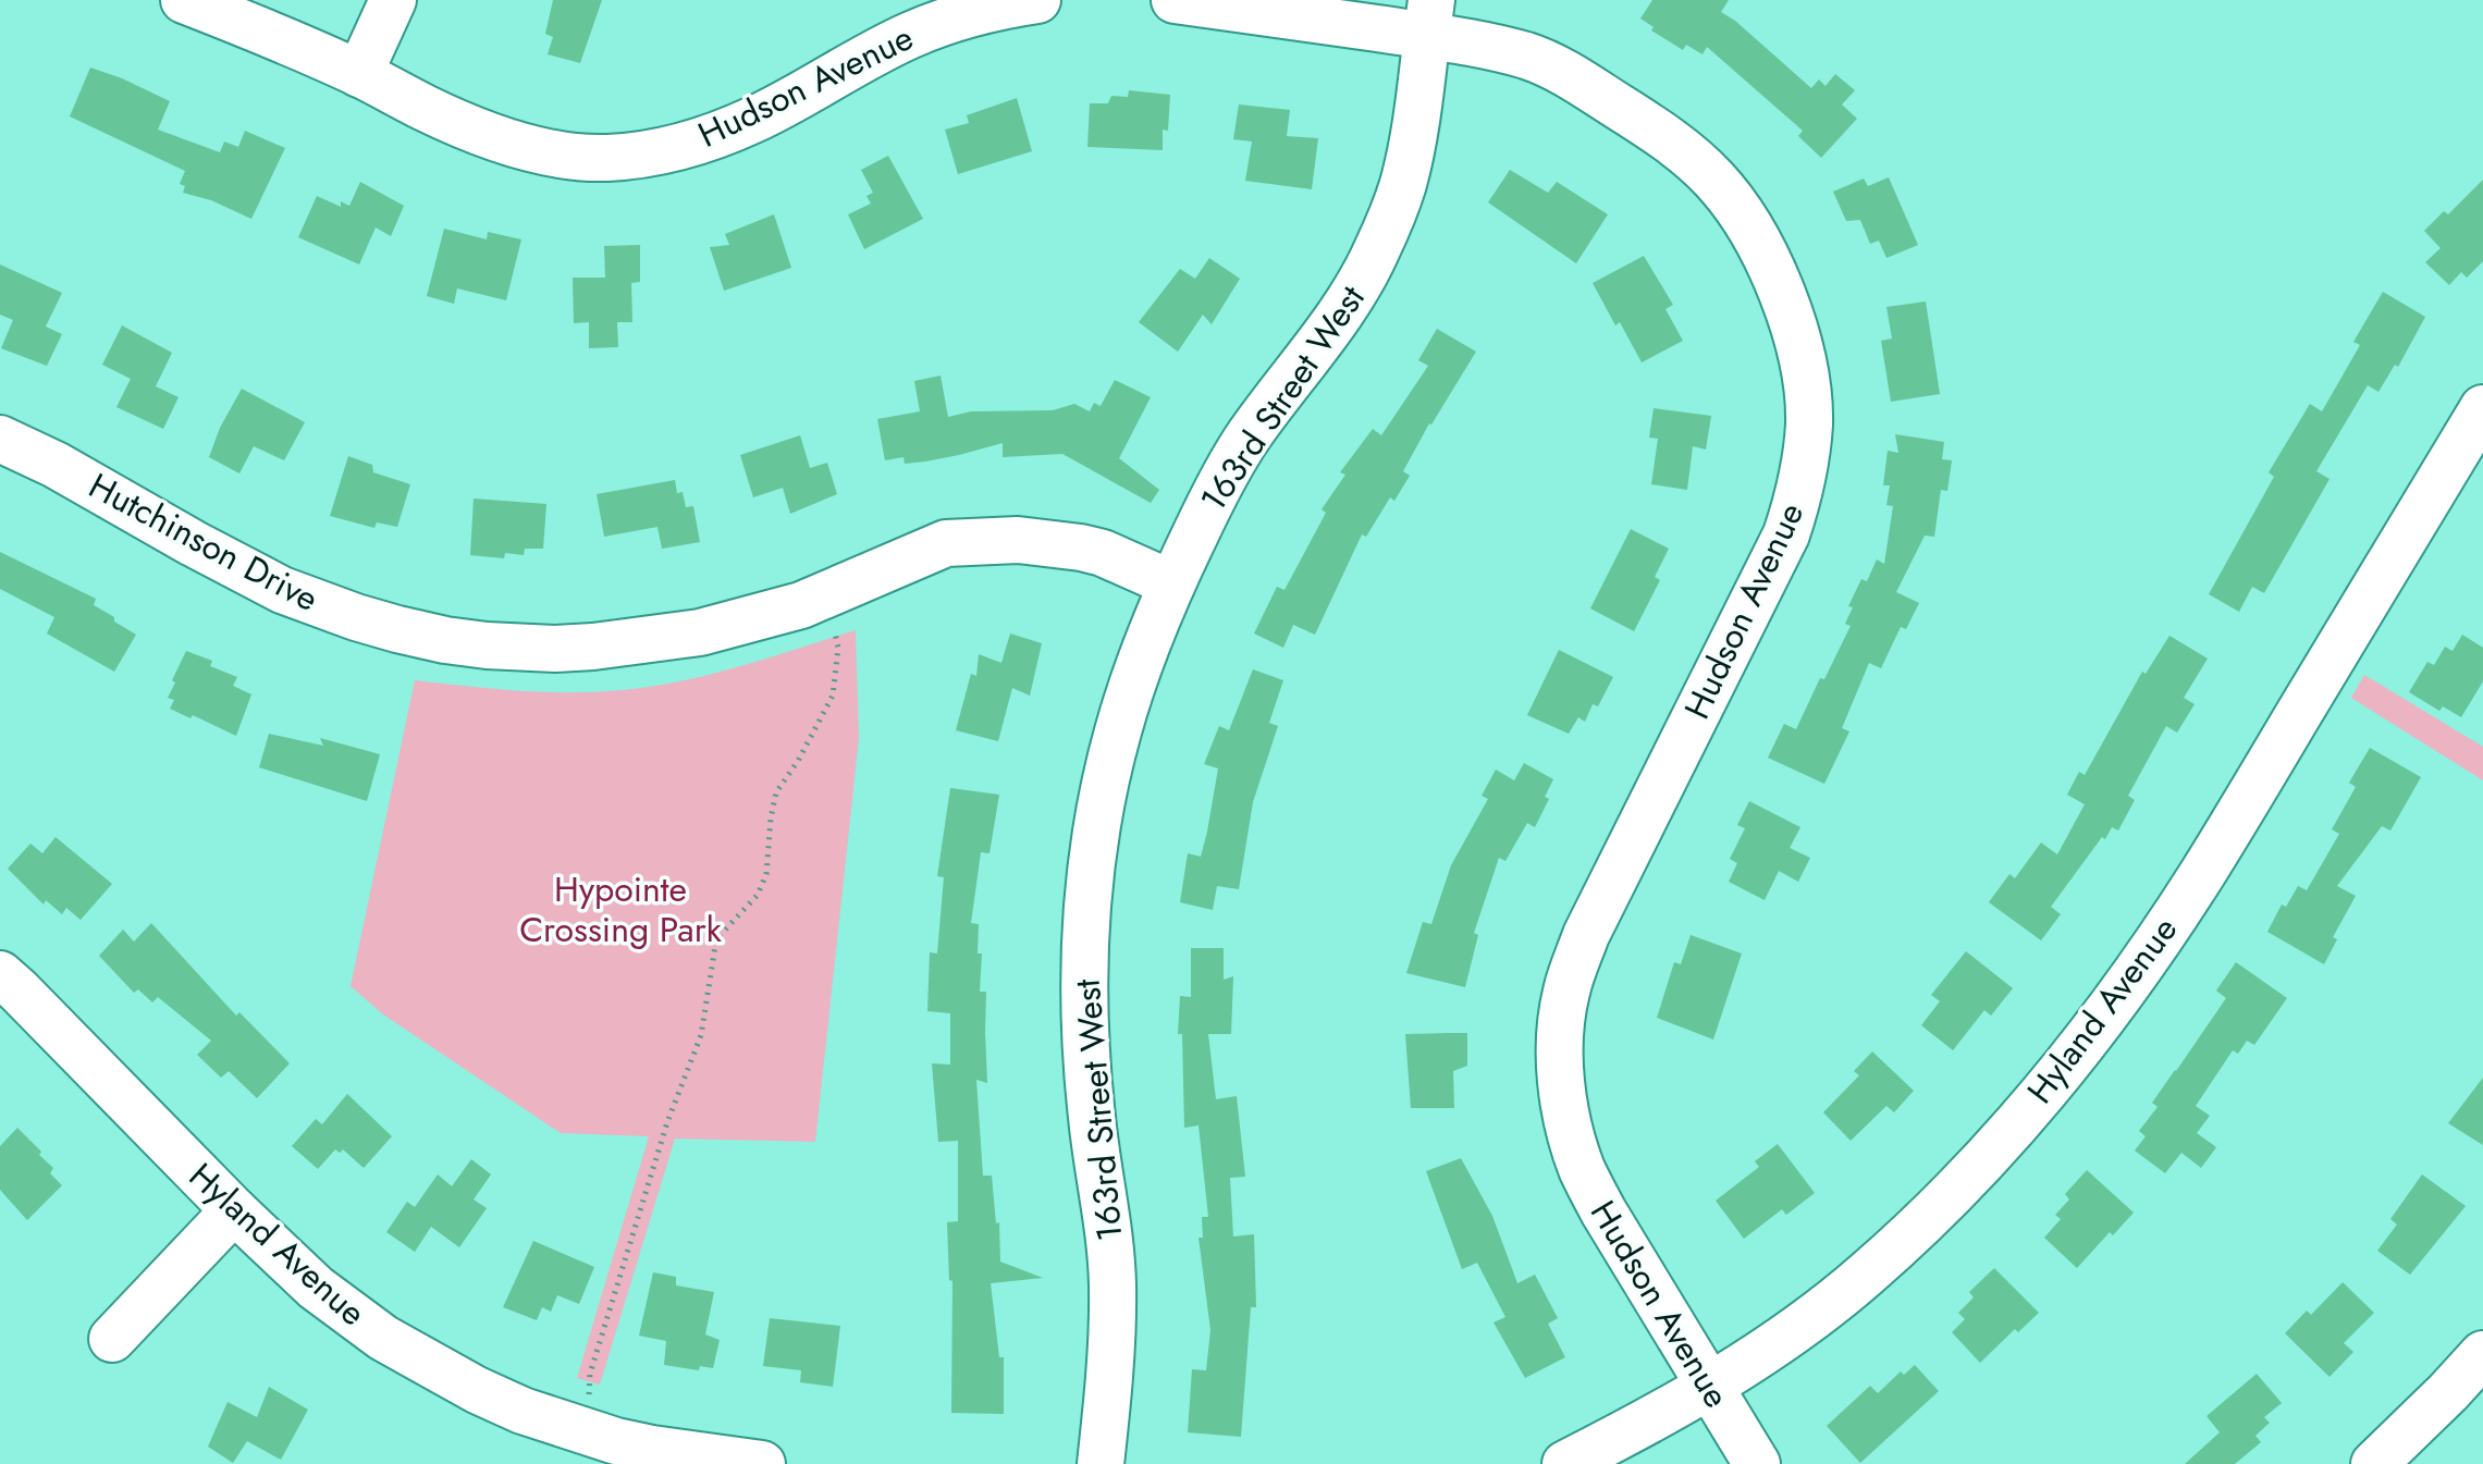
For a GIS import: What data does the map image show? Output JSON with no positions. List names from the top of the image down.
{
  "streets": {
    "street": [
      "Hudson Avenue",
      "163rd Street West",
      "Hutchinson Drive",
      "Hyland Avenue"
    ]
  },
  "crossings": [
    ["Hudson Avenue", "163rd Street West"],
    ["Hudson Avenue", "Hyland Avenue"],
    ["163rd Street West", "Hutchinson Drive"]
  ],
  "parks": ["Hypointe Crossing Park"]
}
